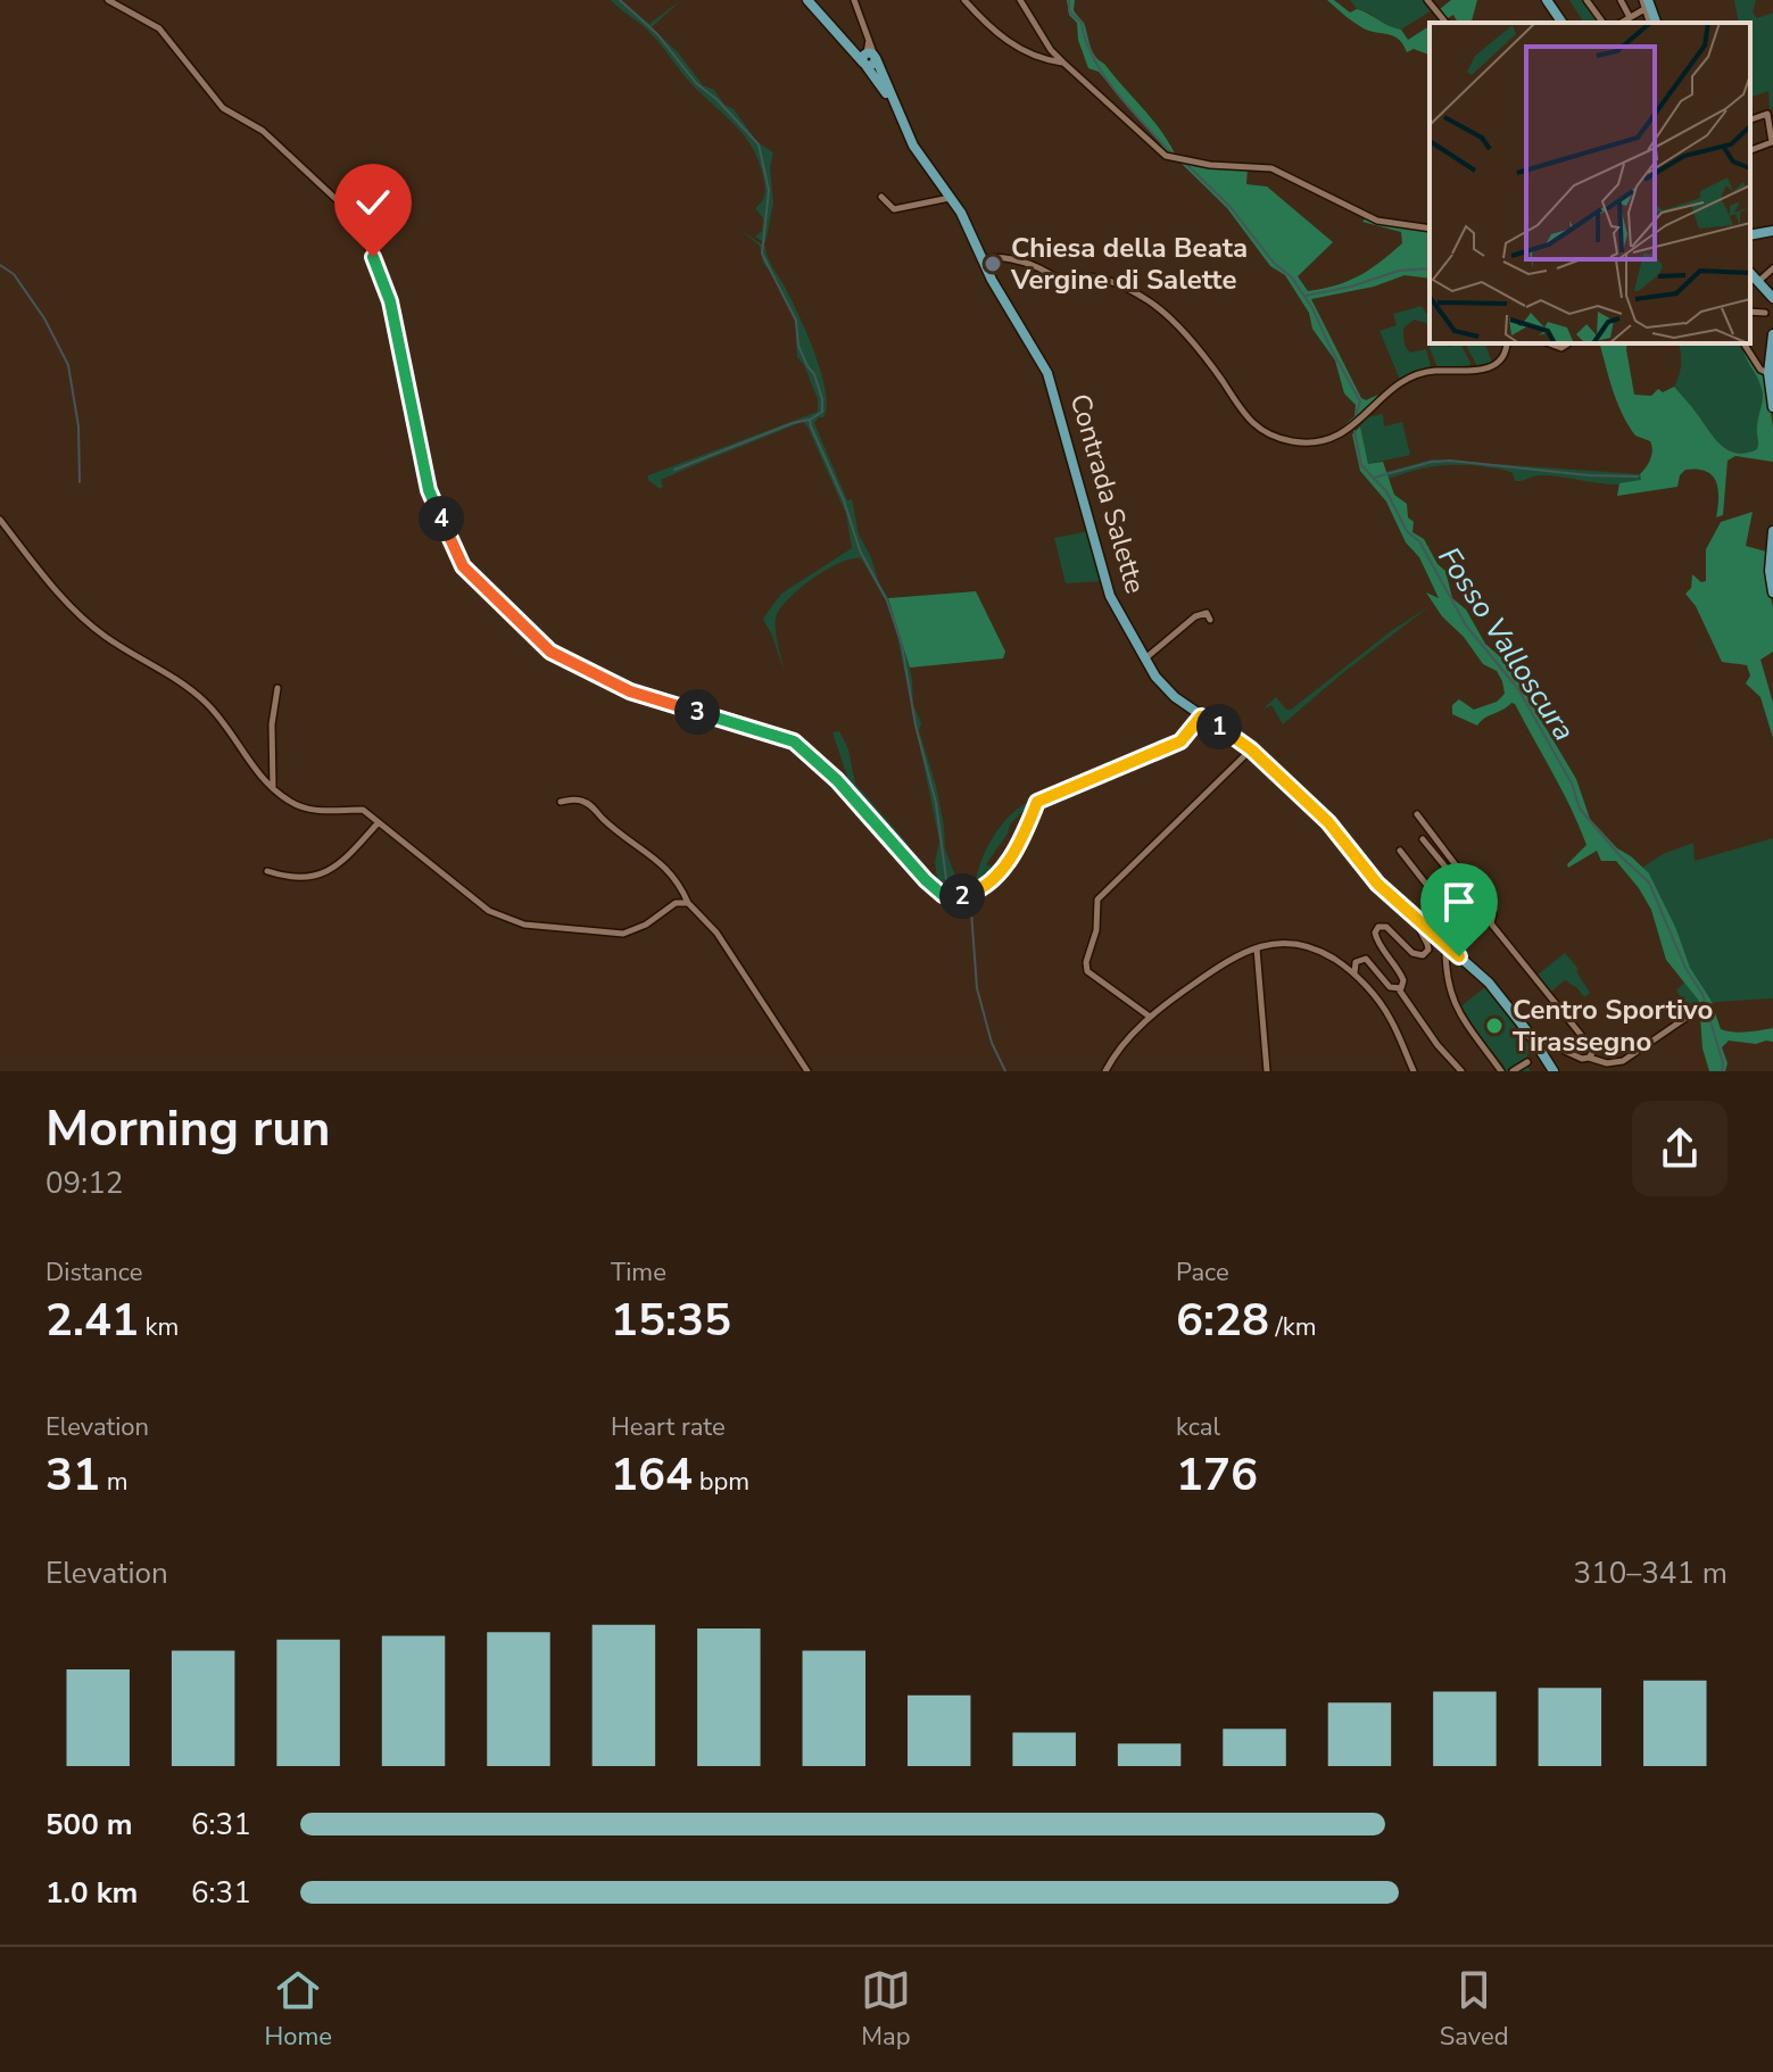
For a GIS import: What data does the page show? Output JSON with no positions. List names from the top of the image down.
{
  "streets": {
    "main road": ["Contrada Salette"]
  },
  "water": ["Fosso Valloscura"],
  "places": ["Chiesa della Beata Vergine di Salette", "Centro Sportivo Tirassegno"],
  "page": {
    "pins": [
      "4",
      "3",
      "1",
      "2"
    ],
    "heading": ["Morning run", "09:12"],
    "stats": [
      ["Distance", "2.41 km"],
      ["Time", "15:35"],
      ["Pace", "6:28 /km"],
      ["Elevation", "31 m"],
      ["Heart rate", "164 bpm"],
      ["kcal", "176"]
    ],
    "chart": ["Elevation", "310–341 m"],
    "list": [
      {
        "name": "500 m",
        "note": "6:31"
      },
      {
        "name": "1.0 km",
        "note": "6:31"
      }
    ],
    "tabs": ["Home", "Map", "Saved"]
  }
}
